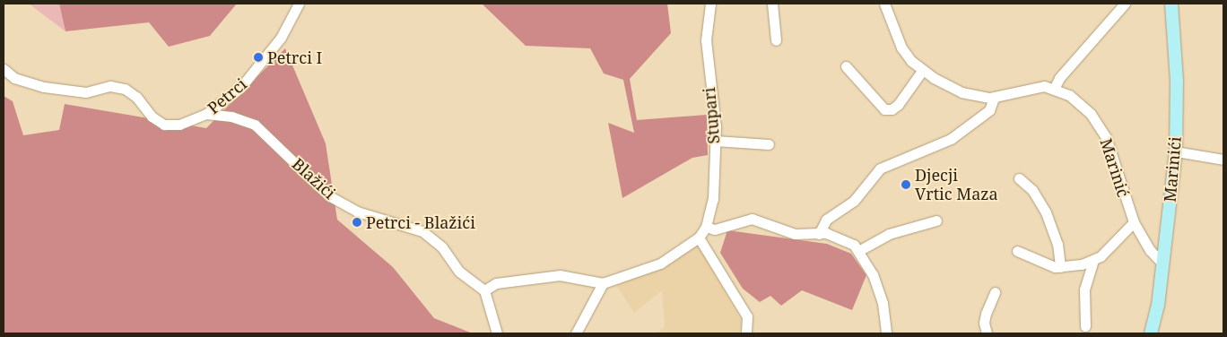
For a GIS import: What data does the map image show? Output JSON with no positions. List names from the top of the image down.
{
  "streets": {
    "main road": ["Marinići"],
    "street": [
      "Petrci",
      "Stupari",
      "Marinić",
      "Blažići"
    ]
  },
  "crossings": [
    ["Petrci", "Blažići"],
    ["Marinić", "Marinići"]
  ],
  "places": ["Petrci I", "Djecji Vrtic Maza", "Petrci - Blažići"]
}
